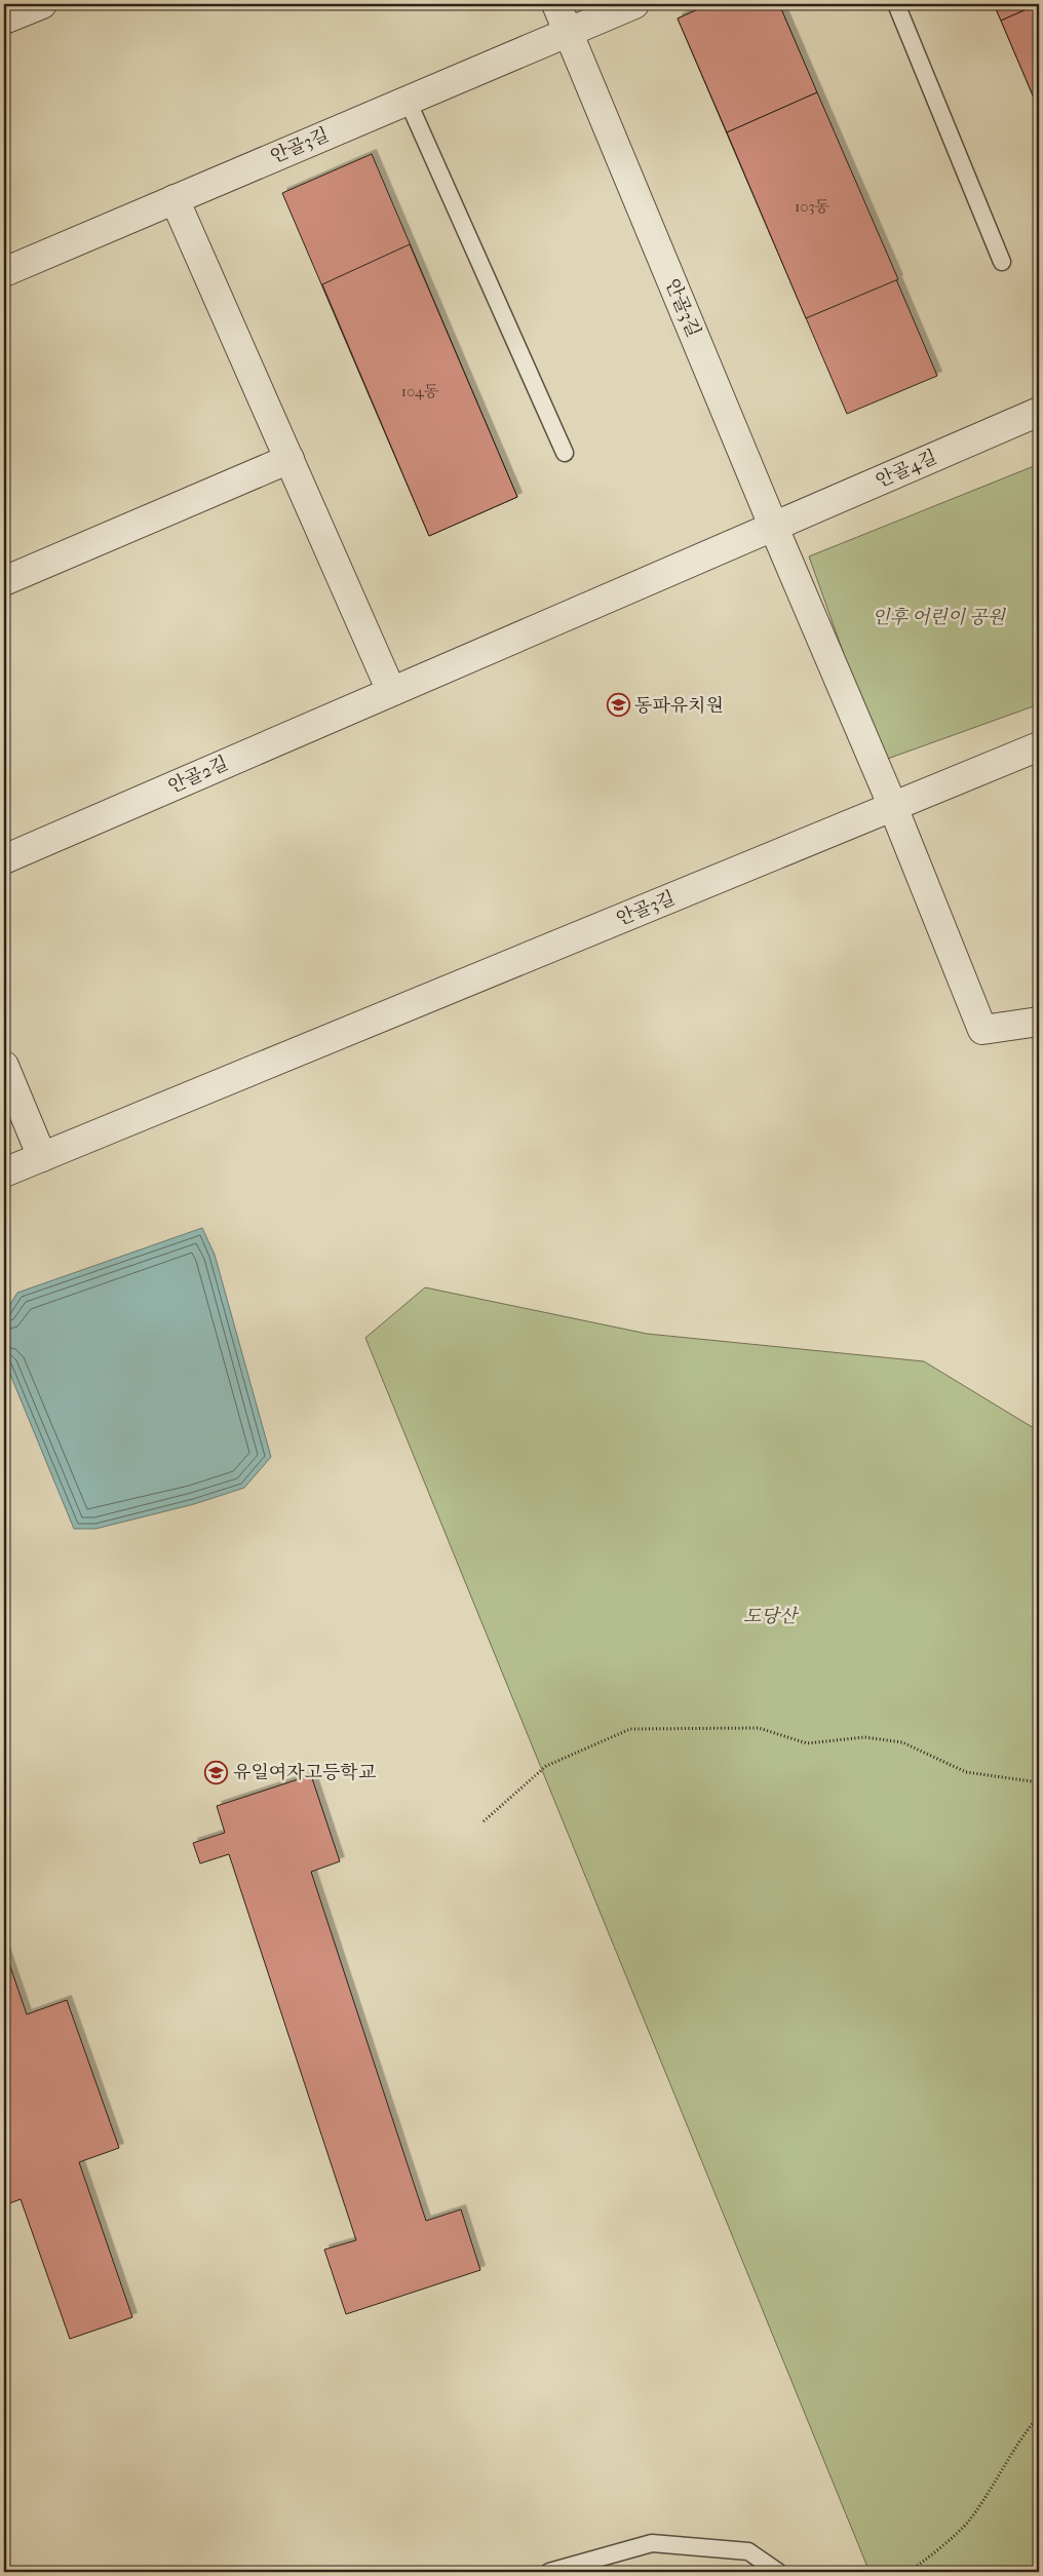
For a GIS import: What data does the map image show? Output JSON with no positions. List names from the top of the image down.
{
  "streets": {
    "street": ["안골3길", "안골4길", "안골2길"]
  },
  "crossings": [
    ["안골3길", "안골4길"]
  ],
  "parks": ["인후 어린이 공원", "도당산"],
  "places": {
    "school or university": ["동파유치원", "유일여자고등학교"]
  },
  "house_numbers": ["103동", "104동"]
}
